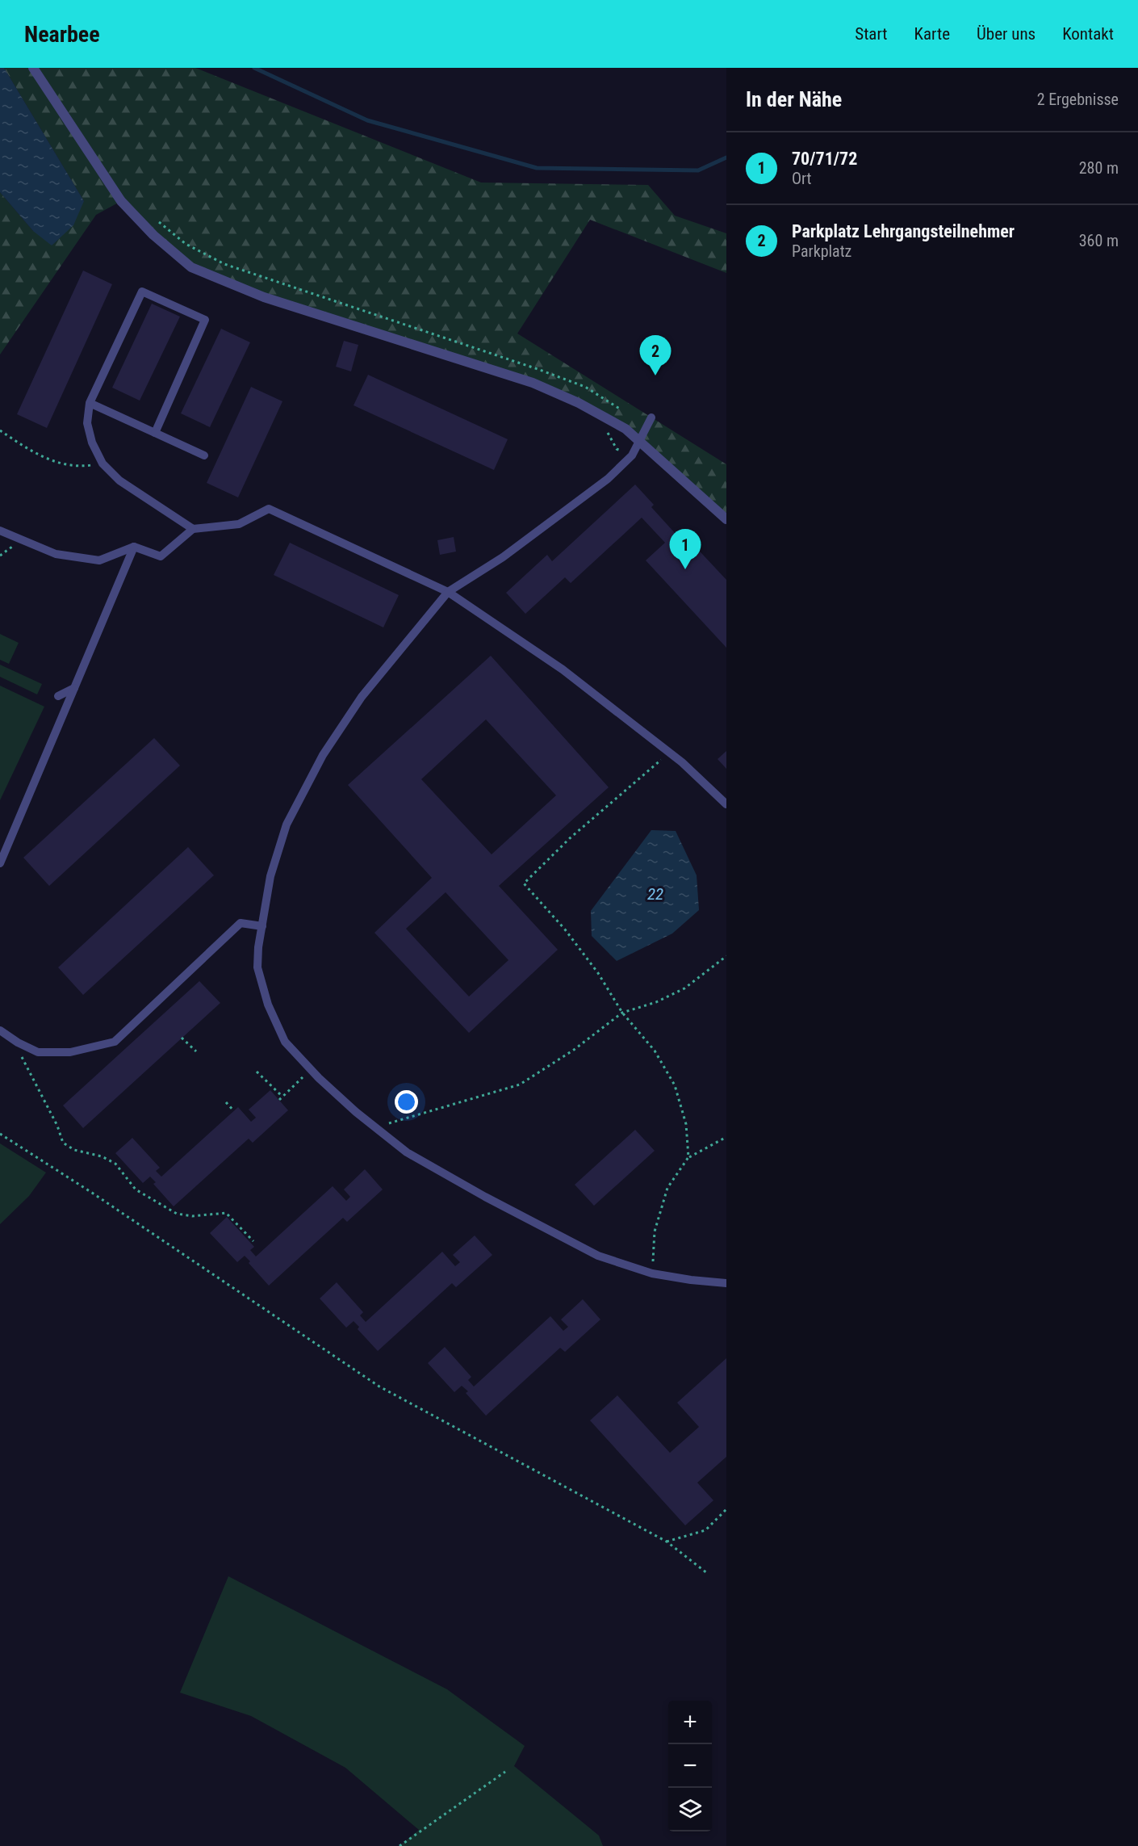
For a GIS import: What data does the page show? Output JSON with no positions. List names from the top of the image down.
{
  "water": ["22"],
  "page": {
    "header": "Nearbee",
    "nav": [
      "Start",
      "Karte",
      "Über uns",
      "Kontakt"
    ],
    "heading": ["In der Nähe", "2 Ergebnisse"],
    "list": [
      {
        "mark": "1",
        "name": "70/71/72",
        "note": "Ort",
        "value": "280 m"
      },
      {
        "mark": "2",
        "name": "Parkplatz Lehrgangsteilnehmer",
        "note": "Parkplatz",
        "value": "360 m"
      }
    ],
    "pins": ["2", "1"],
    "map_buttons": ["+", "−"]
  }
}
